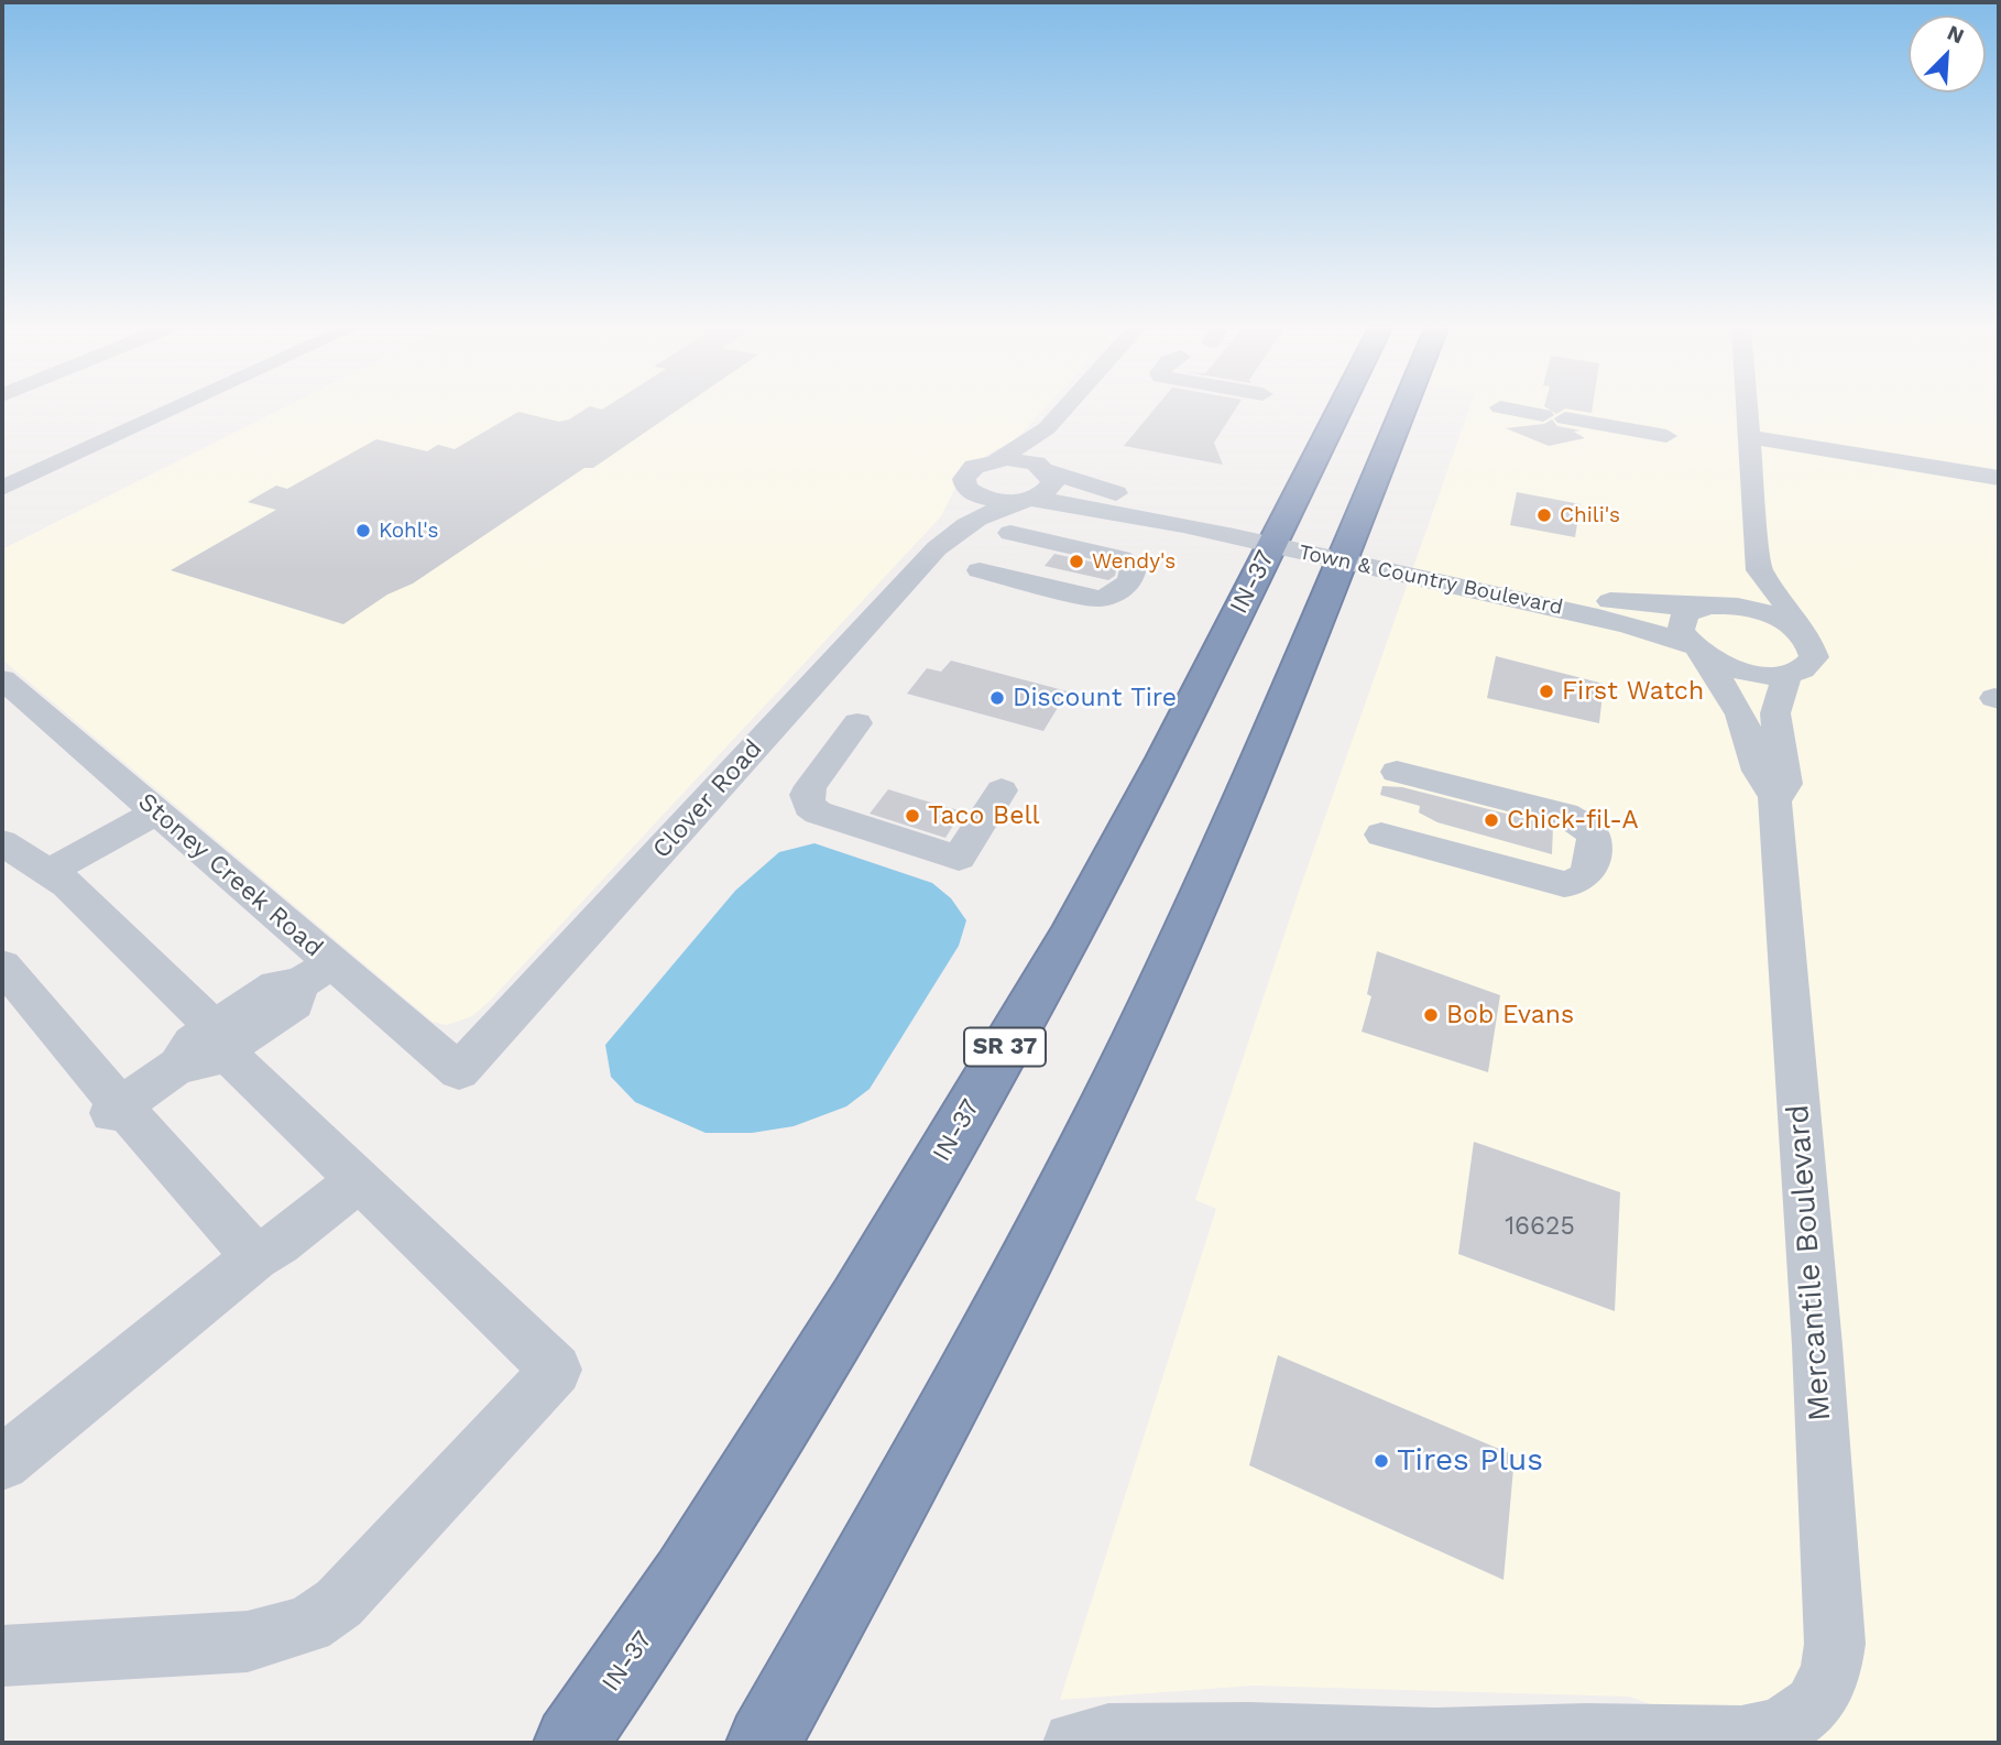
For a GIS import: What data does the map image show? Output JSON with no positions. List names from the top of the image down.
{
  "streets": {
    "highway": ["IN-37", "SR 37"],
    "street": [
      "Town & Country Boulevard",
      "Clover Road",
      "Stoney Creek Road",
      "Mercantile Boulevard"
    ]
  },
  "crossings": [
    ["Town & Country Boulevard", "IN-37"],
    ["Town & Country Boulevard", "Clover Road"],
    ["Town & Country Boulevard", "Mercantile Boulevard"],
    ["Clover Road", "Stoney Creek Road"]
  ],
  "places": [
    "Chili's",
    "Kohl's",
    "Wendy's",
    "First Watch",
    "Discount Tire",
    "Taco Bell",
    "Chick-fil-A",
    "Bob Evans",
    "Tires Plus"
  ],
  "house_numbers": ["16625"],
  "north": "top right"
}
